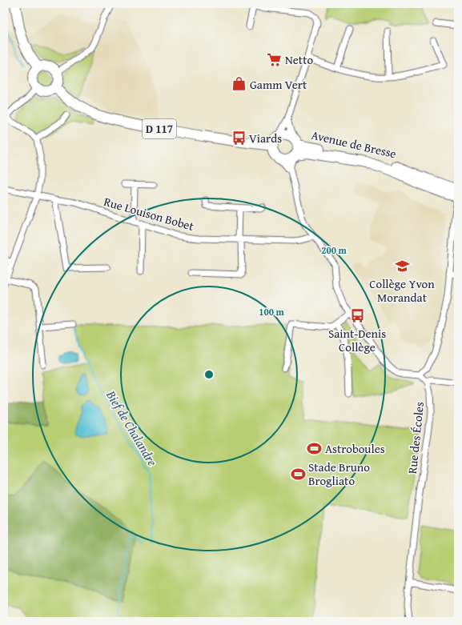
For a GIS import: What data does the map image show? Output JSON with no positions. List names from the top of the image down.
{
  "streets": {
    "main road": ["D 117", "Avenue de Bresse"],
    "street": ["Rue Louison Bobet", "Rue des Écoles"]
  },
  "crossings": [
    ["D 117", "Avenue de Bresse"]
  ],
  "water": ["Bief de Chalandre"],
  "places": {
    "supermarket": ["Netto"],
    "shop": ["Gamm Vert"],
    "bus stop": ["Viards", "Saint-Denis Collège"],
    "school or university": ["Collège Yvon Morandat"],
    "sports": ["Astroboules", "Stade Bruno Brogliato"]
  },
  "rings": ["200 m", "100 m"]
}
